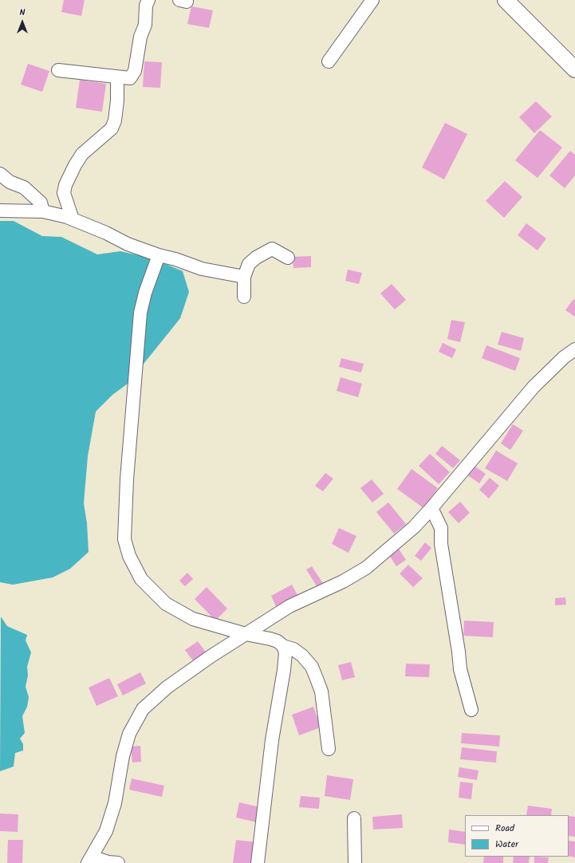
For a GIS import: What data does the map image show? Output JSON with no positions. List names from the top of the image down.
{
  "legend": ["Road", "Water"],
  "north": "top"
}
